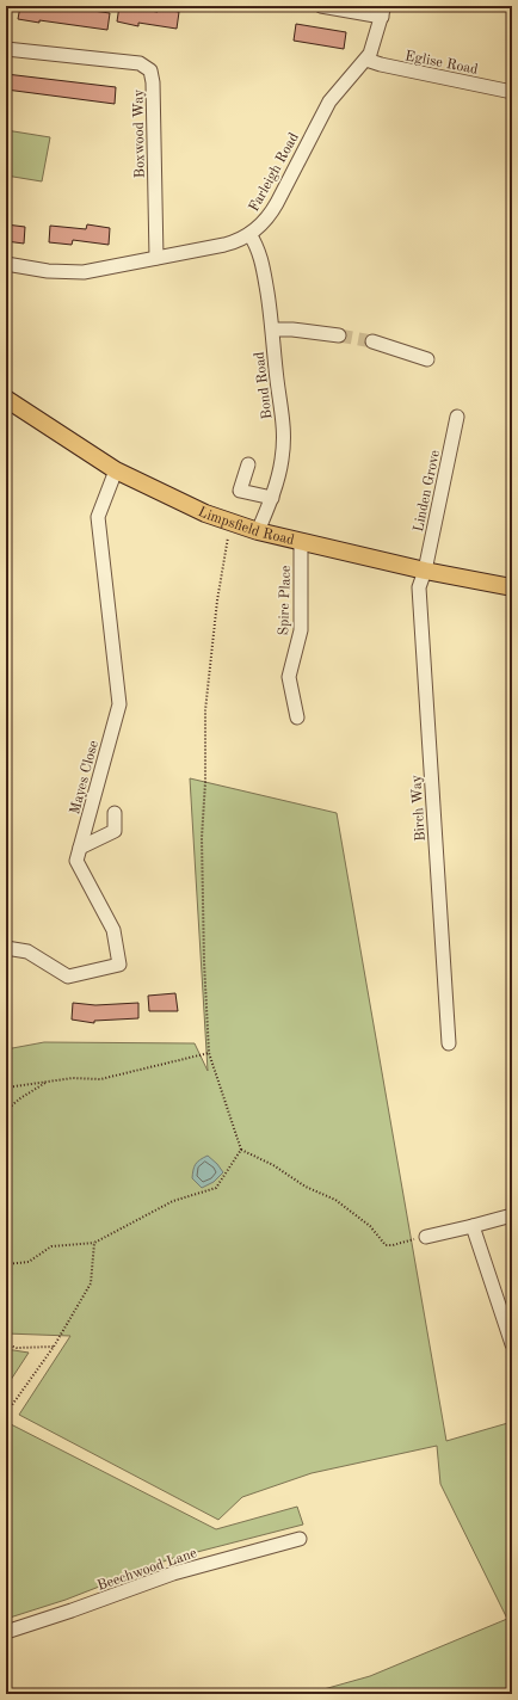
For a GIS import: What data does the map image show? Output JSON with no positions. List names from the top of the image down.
{
  "streets": {
    "main road": ["Limpsfield Road"],
    "street": [
      "Eglise Road",
      "Boxwood Way",
      "Farleigh Road",
      "Bond Road",
      "Linden Grove",
      "Spire Place",
      "Mayes Close",
      "Birch Way",
      "Beechwood Lane"
    ]
  },
  "crossings": [
    ["Eglise Road", "Farleigh Road"],
    ["Boxwood Way", "Farleigh Road"],
    ["Farleigh Road", "Bond Road"],
    ["Bond Road", "Limpsfield Road"],
    ["Linden Grove", "Limpsfield Road"],
    ["Linden Grove", "Birch Way"],
    ["Limpsfield Road", "Spire Place"],
    ["Limpsfield Road", "Mayes Close"],
    ["Limpsfield Road", "Birch Way"]
  ]
}
